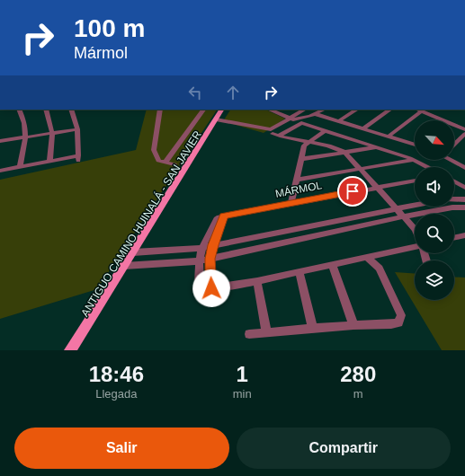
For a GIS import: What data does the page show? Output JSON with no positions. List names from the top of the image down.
{
  "streets": {
    "main road": ["ANTIGUO CAMINO HUINALÁ - SAN JAVIER"],
    "street": ["MÁRMOL"]
  },
  "north": "bottom right",
  "page": {
    "turn": ["100 m", "Mármol"],
    "eta": [
      "18:46",
      "Llegada",
      "1",
      "min",
      "280",
      "m"
    ],
    "buttons": ["Salir", "Compartir"]
  }
}
